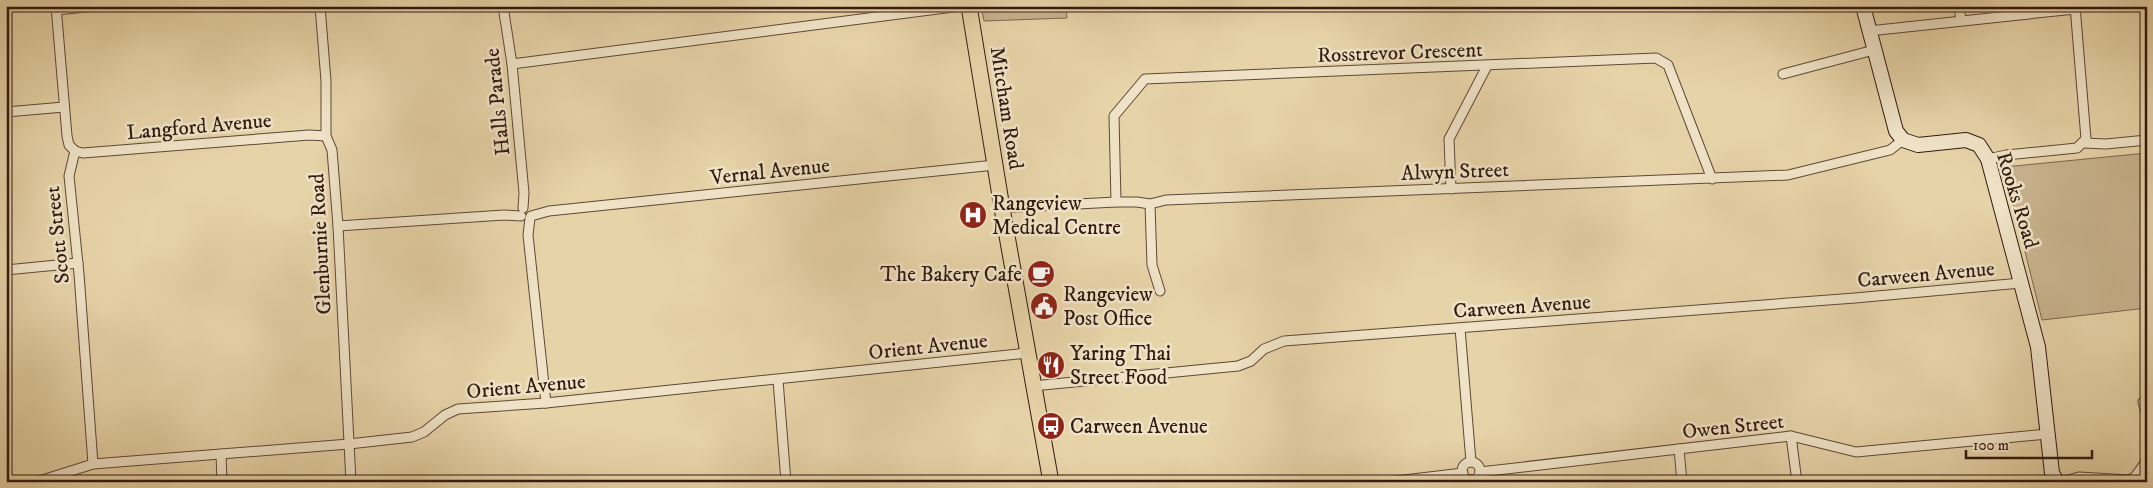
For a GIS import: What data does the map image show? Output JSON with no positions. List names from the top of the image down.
{
  "streets": {
    "main road": ["Mitcham Road"],
    "street": [
      "Rosstrevor Crescent",
      "Halls Parade",
      "Langford Avenue",
      "Vernal Avenue",
      "Alwyn Street",
      "Rooks Road",
      "Scott Street",
      "Glenburnie Road",
      "Carween Avenue",
      "Orient Avenue",
      "Owen Street"
    ]
  },
  "crossings": [
    ["Rosstrevor Crescent", "Alwyn Street"],
    ["Halls Parade", "Vernal Avenue"],
    ["Halls Parade", "Orient Avenue"],
    ["Mitcham Road", "Vernal Avenue"],
    ["Mitcham Road", "Alwyn Street"],
    ["Mitcham Road", "Carween Avenue"],
    ["Mitcham Road", "Orient Avenue"],
    ["Langford Avenue", "Scott Street"],
    ["Langford Avenue", "Glenburnie Road"],
    ["Vernal Avenue", "Glenburnie Road"],
    ["Alwyn Street", "Rooks Road"],
    ["Rooks Road", "Carween Avenue"],
    ["Rooks Road", "Owen Street"],
    ["Scott Street", "Orient Avenue"],
    ["Glenburnie Road", "Orient Avenue"]
  ],
  "places": {
    "hospital": ["Rangeview Medical Centre"],
    "cafe": ["The Bakery Cafe"],
    "public building": ["Rangeview Post Office"],
    "restaurant": ["Yaring Thai Street Food"],
    "bus stop": ["Carween Avenue"]
  },
  "scale_bar": "100 m"
}
